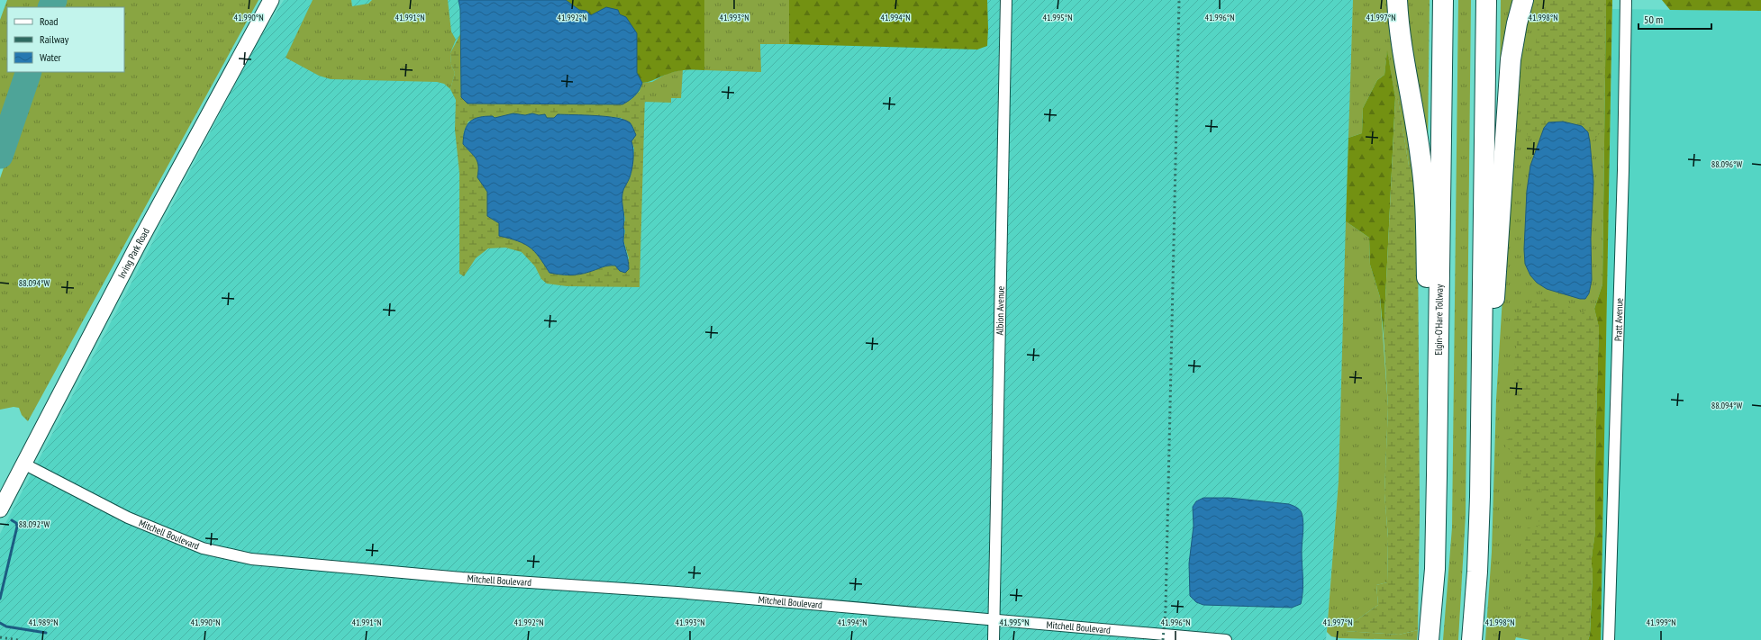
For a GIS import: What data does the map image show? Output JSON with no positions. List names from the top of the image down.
{
  "streets": {
    "highway": ["Elgin-O'Hare Tollway"],
    "main road": ["Irving Park Road"],
    "street": ["Albion Avenue", "Pratt Avenue", "Mitchell Boulevard"]
  },
  "crossings": [
    ["Irving Park Road", "Mitchell Boulevard"],
    ["Albion Avenue", "Mitchell Boulevard"]
  ],
  "legend": ["Road", "Railway", "Water"],
  "scale_bar": "50 m",
  "coordinates": [
    "41.990°N",
    "41.991°N",
    "41.992°N",
    "41.993°N",
    "41.994°N",
    "41.995°N",
    "41.996°N",
    "41.997°N",
    "41.998°N",
    "88.096°W",
    "88.094°W",
    "88.092°W",
    "41.989°N",
    "41.999°N"
  ]
}
